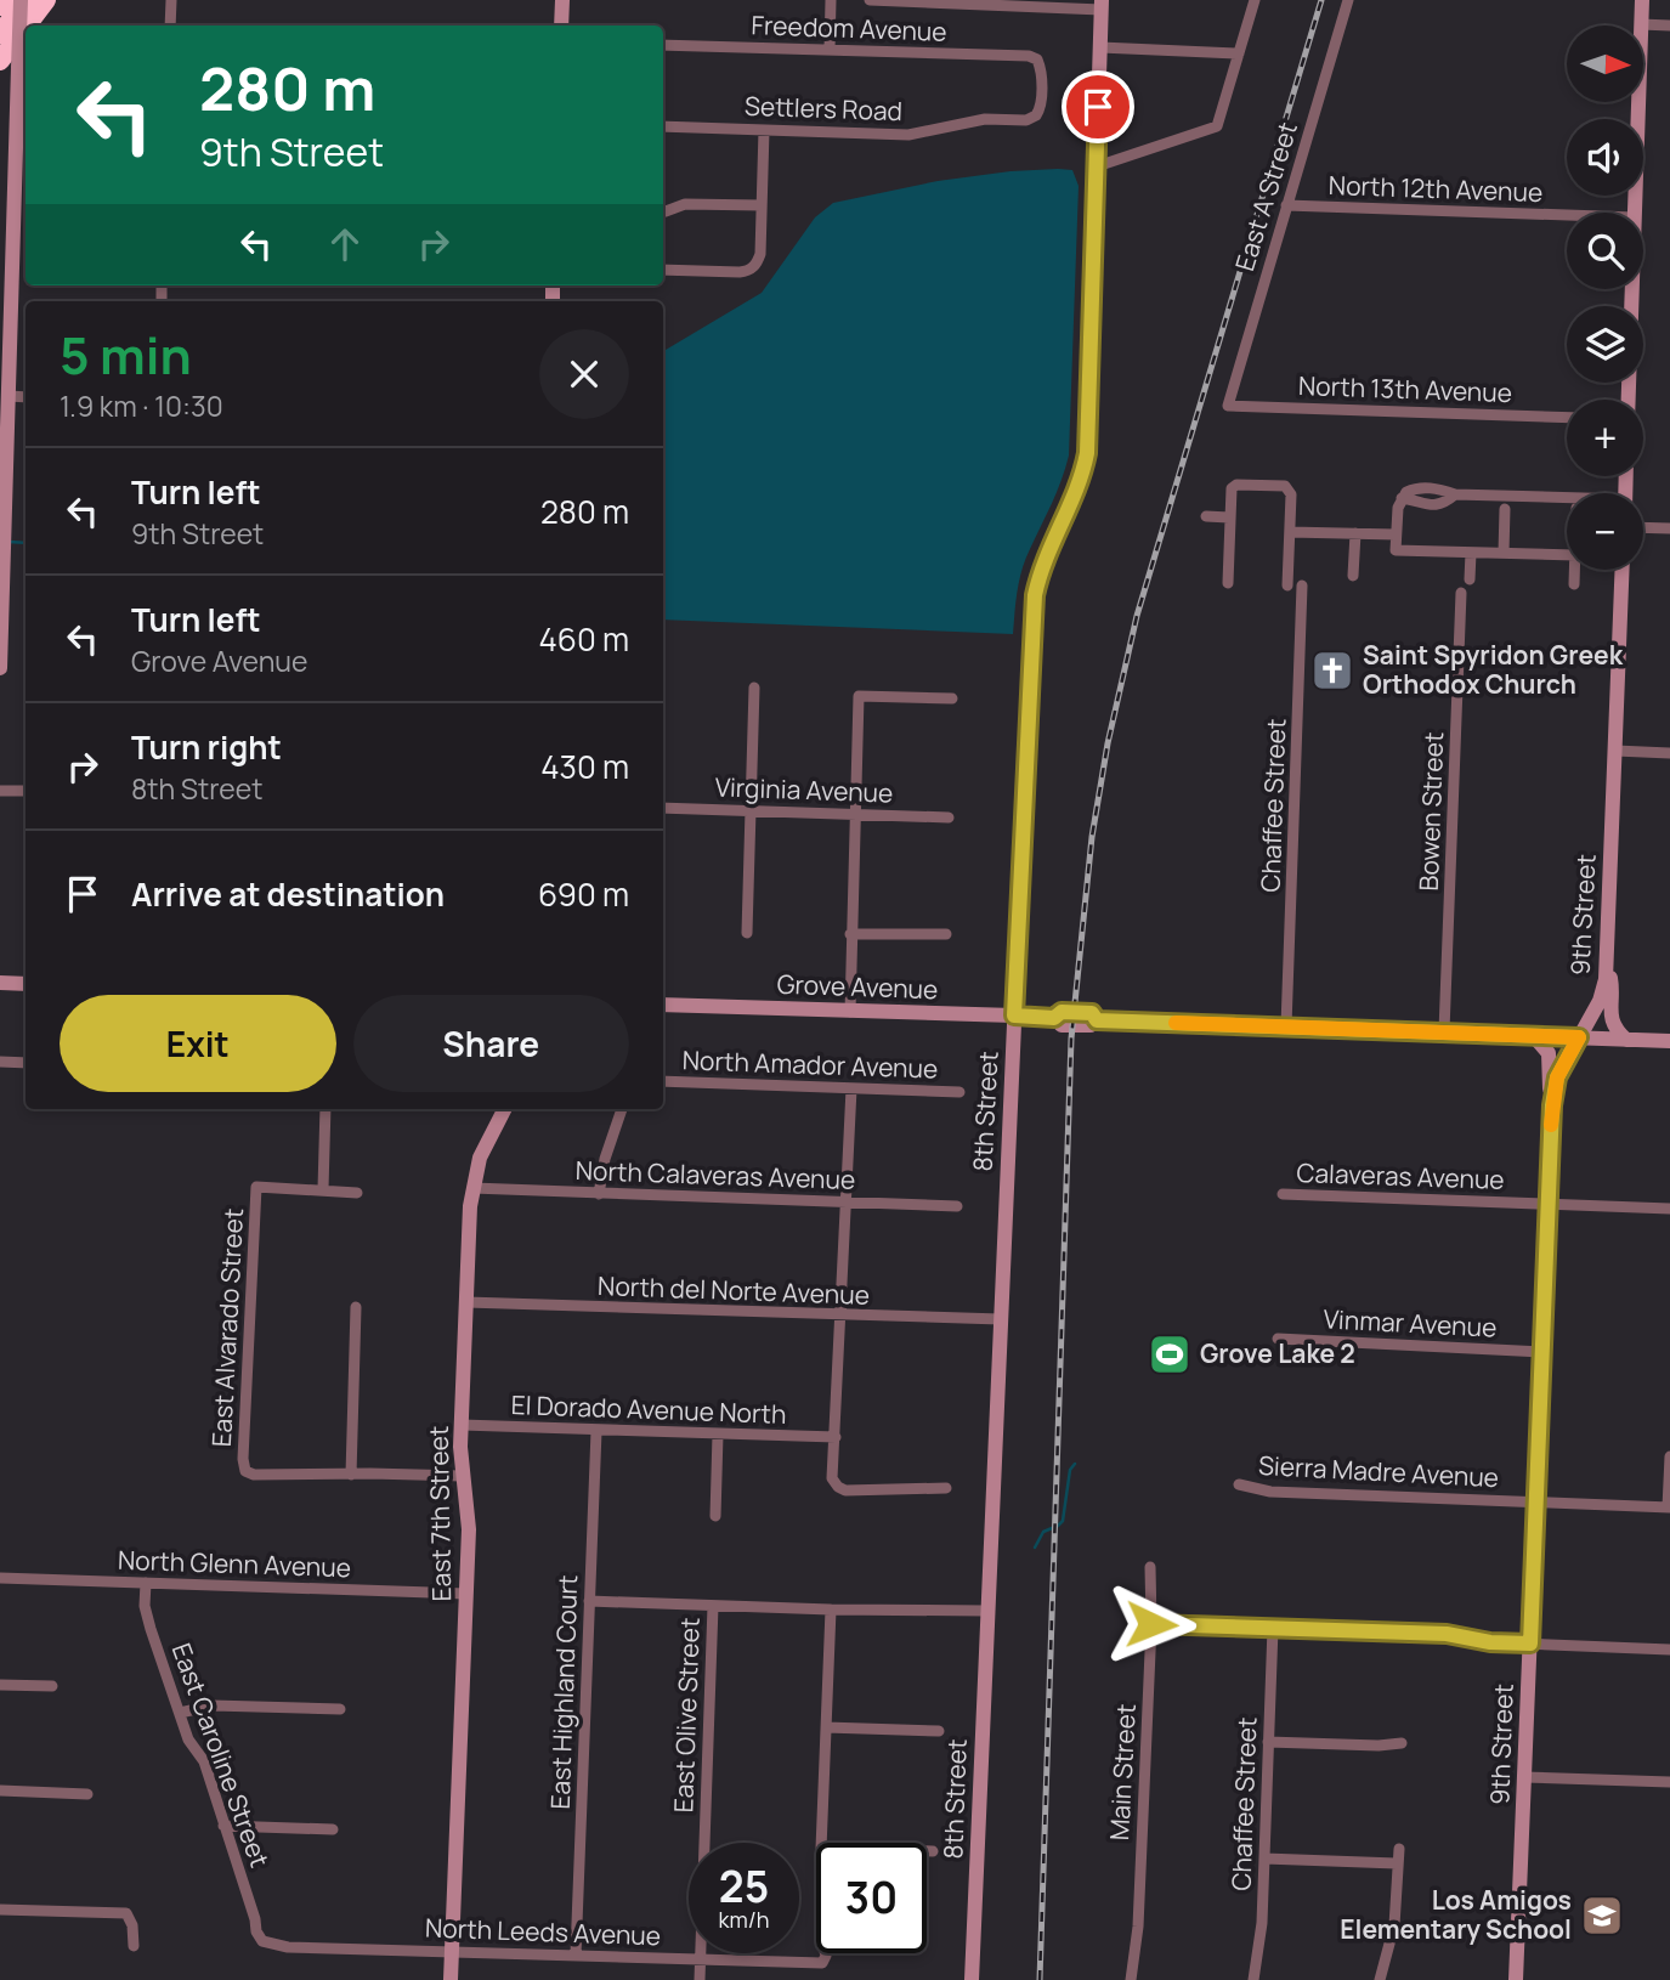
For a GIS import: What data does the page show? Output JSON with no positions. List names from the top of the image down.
{
  "streets": {
    "street": [
      "Freedom Avenue",
      "Settlers Road",
      "North 12th Avenue",
      "East A Street",
      "North 13th Avenue",
      "Virginia Avenue",
      "Chaffee Street",
      "Bowen Street",
      "9th Street",
      "Grove Avenue",
      "North Amador Avenue",
      "8th Street",
      "North Calaveras Avenue",
      "Calaveras Avenue",
      "North del Norte Avenue",
      "Vinmar Avenue",
      "East Alvarado Street",
      "El Dorado Avenue North",
      "Sierra Madre Avenue",
      "East 7th Street",
      "North Glenn Avenue",
      "East Highland Court",
      "East Olive Street",
      "East Caroline Street",
      "Main Street",
      "North Leeds Avenue"
    ]
  },
  "crossings": [
    ["Freedom Avenue", "Settlers Road"],
    ["North 12th Avenue", "East A Street"],
    ["East A Street", "North 13th Avenue"],
    ["Chaffee Street", "Grove Avenue"],
    ["Bowen Street", "Grove Avenue"],
    ["9th Street", "Grove Avenue"],
    ["9th Street", "Calaveras Avenue"],
    ["9th Street", "Vinmar Avenue"],
    ["9th Street", "Sierra Madre Avenue"],
    ["Grove Avenue", "8th Street"],
    ["8th Street", "North del Norte Avenue"],
    ["North Calaveras Avenue", "East 7th Street"],
    ["North del Norte Avenue", "East 7th Street"],
    ["El Dorado Avenue North", "East 7th Street"],
    ["El Dorado Avenue North", "East Highland Court"],
    ["East 7th Street", "North Glenn Avenue"],
    ["East 7th Street", "North Leeds Avenue"],
    ["North Glenn Avenue", "East Caroline Street"],
    ["East Highland Court", "North Leeds Avenue"],
    ["East Olive Street", "North Leeds Avenue"],
    ["East Caroline Street", "North Leeds Avenue"]
  ],
  "places": {
    "church": ["Saint Spyridon Greek Orthodox Church"],
    "sports": ["Grove Lake 2"],
    "school or university": ["Los Amigos Elementary School"]
  },
  "north": "right",
  "page": {
    "map_buttons": ["+", "−"],
    "turn": ["280 m", "9th Street"],
    "heading": ["5 min", "1.9 km · 10:30"],
    "list": [
      {
        "name": "Turn left",
        "note": "9th Street",
        "value": "280 m"
      },
      {
        "name": "Turn left",
        "note": "Grove Avenue",
        "value": "460 m"
      },
      {
        "name": "Turn right",
        "note": "8th Street",
        "value": "430 m"
      },
      {
        "name": "Arrive at destination",
        "value": "690 m"
      }
    ],
    "buttons": ["Exit", "Share"],
    "speed": "25 km/h",
    "limit": "30"
  }
}
